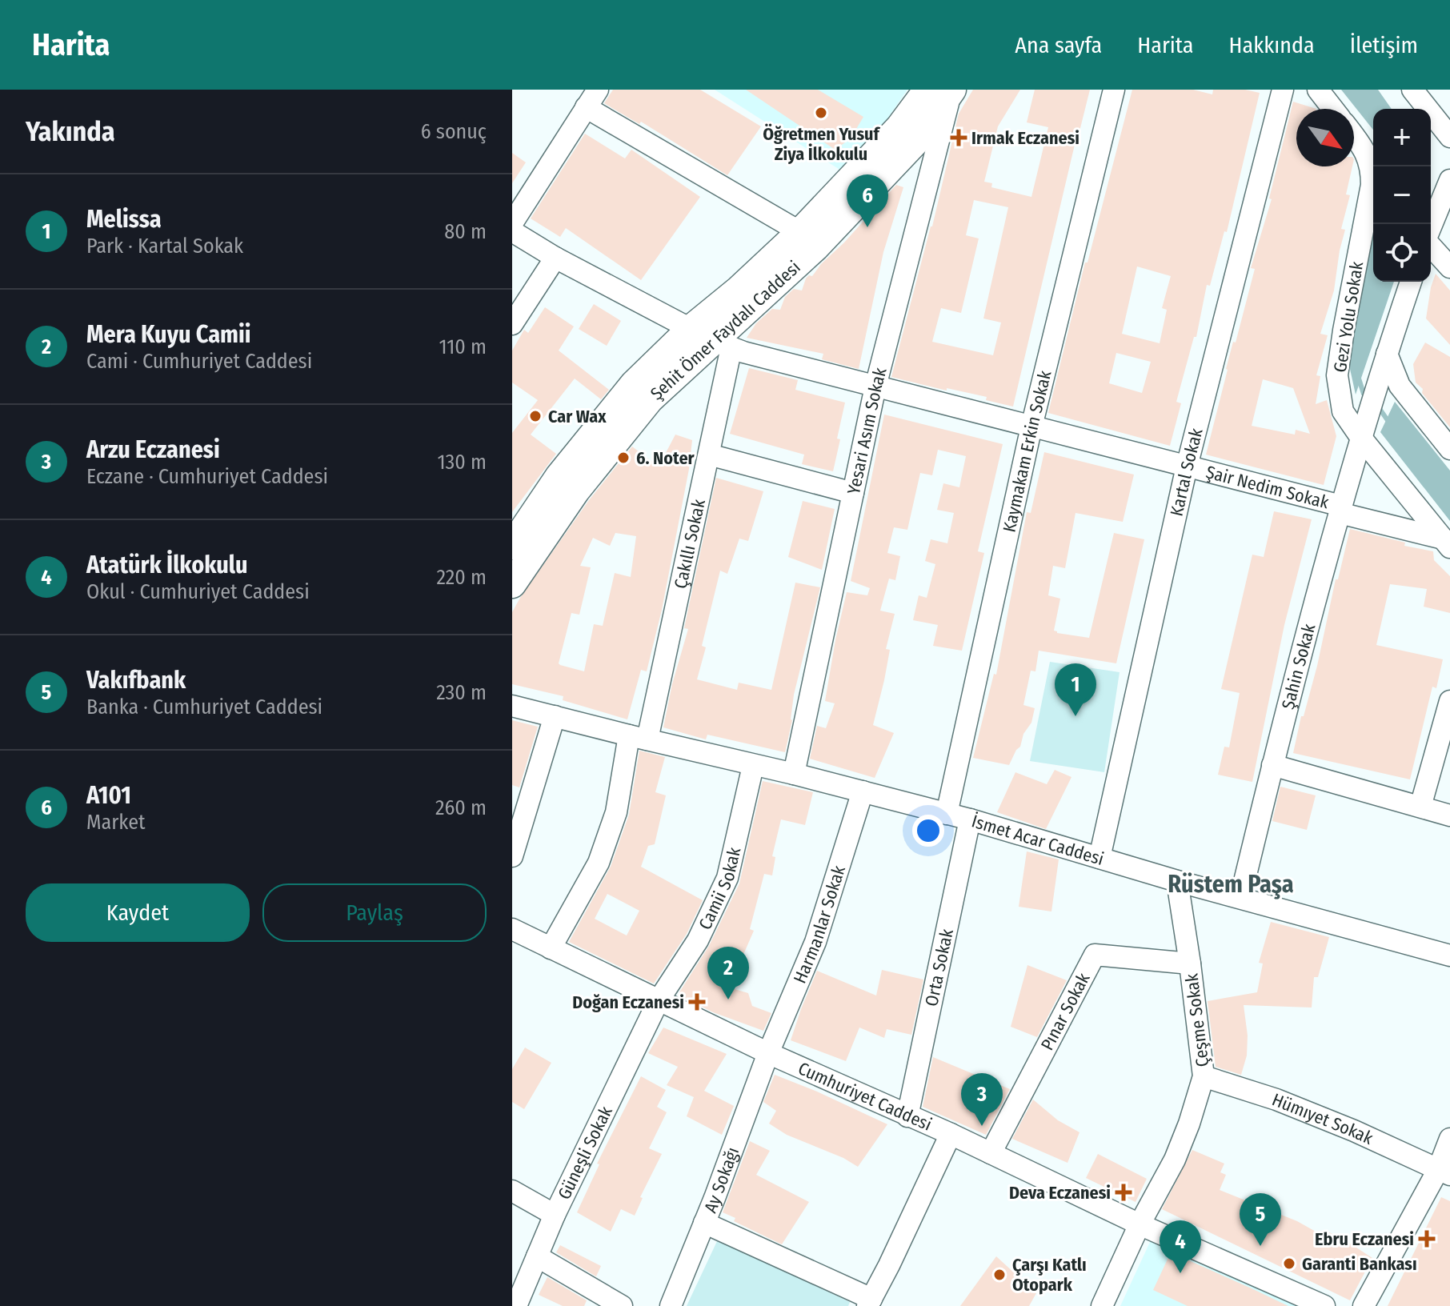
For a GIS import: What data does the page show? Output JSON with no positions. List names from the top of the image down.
{
  "streets": {
    "main road": ["Şehit Ömer Faydalı Caddesi"],
    "street": [
      "Gezi Yolu Sokak",
      "Yesari Asım Sokak",
      "Kaymakam Erkin Sokak",
      "Kartal Sokak",
      "Şair Nedim Sokak",
      "Çakıllı Sokak",
      "Şahin Sokak",
      "İsmet Acar Caddesi",
      "Camii Sokak",
      "Harmanlar Sokak",
      "Orta Sokak",
      "Pınar Sokak",
      "Çeşme Sokak",
      "Cumhuriyet Caddesi",
      "Hümıyet Sokak",
      "Güneşli Sokak",
      "Ay Sokağı"
    ]
  },
  "crossings": [
    ["Gezi Yolu Sokak", "Şair Nedim Sokak"],
    ["Gezi Yolu Sokak", "Şahin Sokak"],
    ["Şehit Ömer Faydalı Caddesi", "Yesari Asım Sokak"],
    ["Şehit Ömer Faydalı Caddesi", "Şair Nedim Sokak"],
    ["Şehit Ömer Faydalı Caddesi", "Çakıllı Sokak"],
    ["Yesari Asım Sokak", "Şair Nedim Sokak"],
    ["Yesari Asım Sokak", "İsmet Acar Caddesi"],
    ["Kaymakam Erkin Sokak", "Şair Nedim Sokak"],
    ["Kaymakam Erkin Sokak", "İsmet Acar Caddesi"],
    ["Kartal Sokak", "Şair Nedim Sokak"],
    ["Kartal Sokak", "İsmet Acar Caddesi"],
    ["Şair Nedim Sokak", "Çakıllı Sokak"],
    ["Şair Nedim Sokak", "Şahin Sokak"],
    ["Çakıllı Sokak", "İsmet Acar Caddesi"],
    ["Çakıllı Sokak", "Cumhuriyet Caddesi"],
    ["Şahin Sokak", "İsmet Acar Caddesi"],
    ["İsmet Acar Caddesi", "Camii Sokak"],
    ["İsmet Acar Caddesi", "Harmanlar Sokak"],
    ["İsmet Acar Caddesi", "Orta Sokak"],
    ["İsmet Acar Caddesi", "Çeşme Sokak"],
    ["Camii Sokak", "Cumhuriyet Caddesi"],
    ["Camii Sokak", "Güneşli Sokak"],
    ["Harmanlar Sokak", "Cumhuriyet Caddesi"],
    ["Harmanlar Sokak", "Ay Sokağı"],
    ["Orta Sokak", "Cumhuriyet Caddesi"],
    ["Pınar Sokak", "Çeşme Sokak"],
    ["Pınar Sokak", "Cumhuriyet Caddesi"],
    ["Çeşme Sokak", "Cumhuriyet Caddesi"],
    ["Çeşme Sokak", "Hümıyet Sokak"],
    ["Cumhuriyet Caddesi", "Güneşli Sokak"],
    ["Cumhuriyet Caddesi", "Ay Sokağı"]
  ],
  "districts": ["Rüstem Paşa"],
  "places": {
    "other": [
      "Öğretmen Yusuf Ziya İlkokulu",
      "Car Wax",
      "6. Noter",
      "Garanti Bankası",
      "Çarşı Katlı Otopark"
    ],
    "health": [
      "Irmak Eczanesi",
      "Doğan Eczanesi",
      "Deva Eczanesi",
      "Ebru Eczanesi"
    ]
  },
  "north": "bottom right",
  "page": {
    "header": "Harita",
    "nav": [
      "Ana sayfa",
      "Harita",
      "Hakkında",
      "İletişim"
    ],
    "heading": ["Yakında", "6 sonuç"],
    "map_buttons": ["+", "−"],
    "list": [
      {
        "mark": "1",
        "name": "Melissa",
        "note": "Park · Kartal Sokak",
        "value": "80 m"
      },
      {
        "mark": "2",
        "name": "Mera Kuyu Camii",
        "note": "Cami · Cumhuriyet Caddesi",
        "value": "110 m"
      },
      {
        "mark": "3",
        "name": "Arzu Eczanesi",
        "note": "Eczane · Cumhuriyet Caddesi",
        "value": "130 m"
      },
      {
        "mark": "4",
        "name": "Atatürk İlkokulu",
        "note": "Okul · Cumhuriyet Caddesi",
        "value": "220 m"
      },
      {
        "mark": "5",
        "name": "Vakıfbank",
        "note": "Banka · Cumhuriyet Caddesi",
        "value": "230 m"
      },
      {
        "mark": "6",
        "name": "A101",
        "note": "Market",
        "value": "260 m"
      }
    ],
    "pins": [
      "6",
      "1",
      "2",
      "3",
      "5",
      "4"
    ],
    "buttons": ["Kaydet", "Paylaş"]
  }
}
